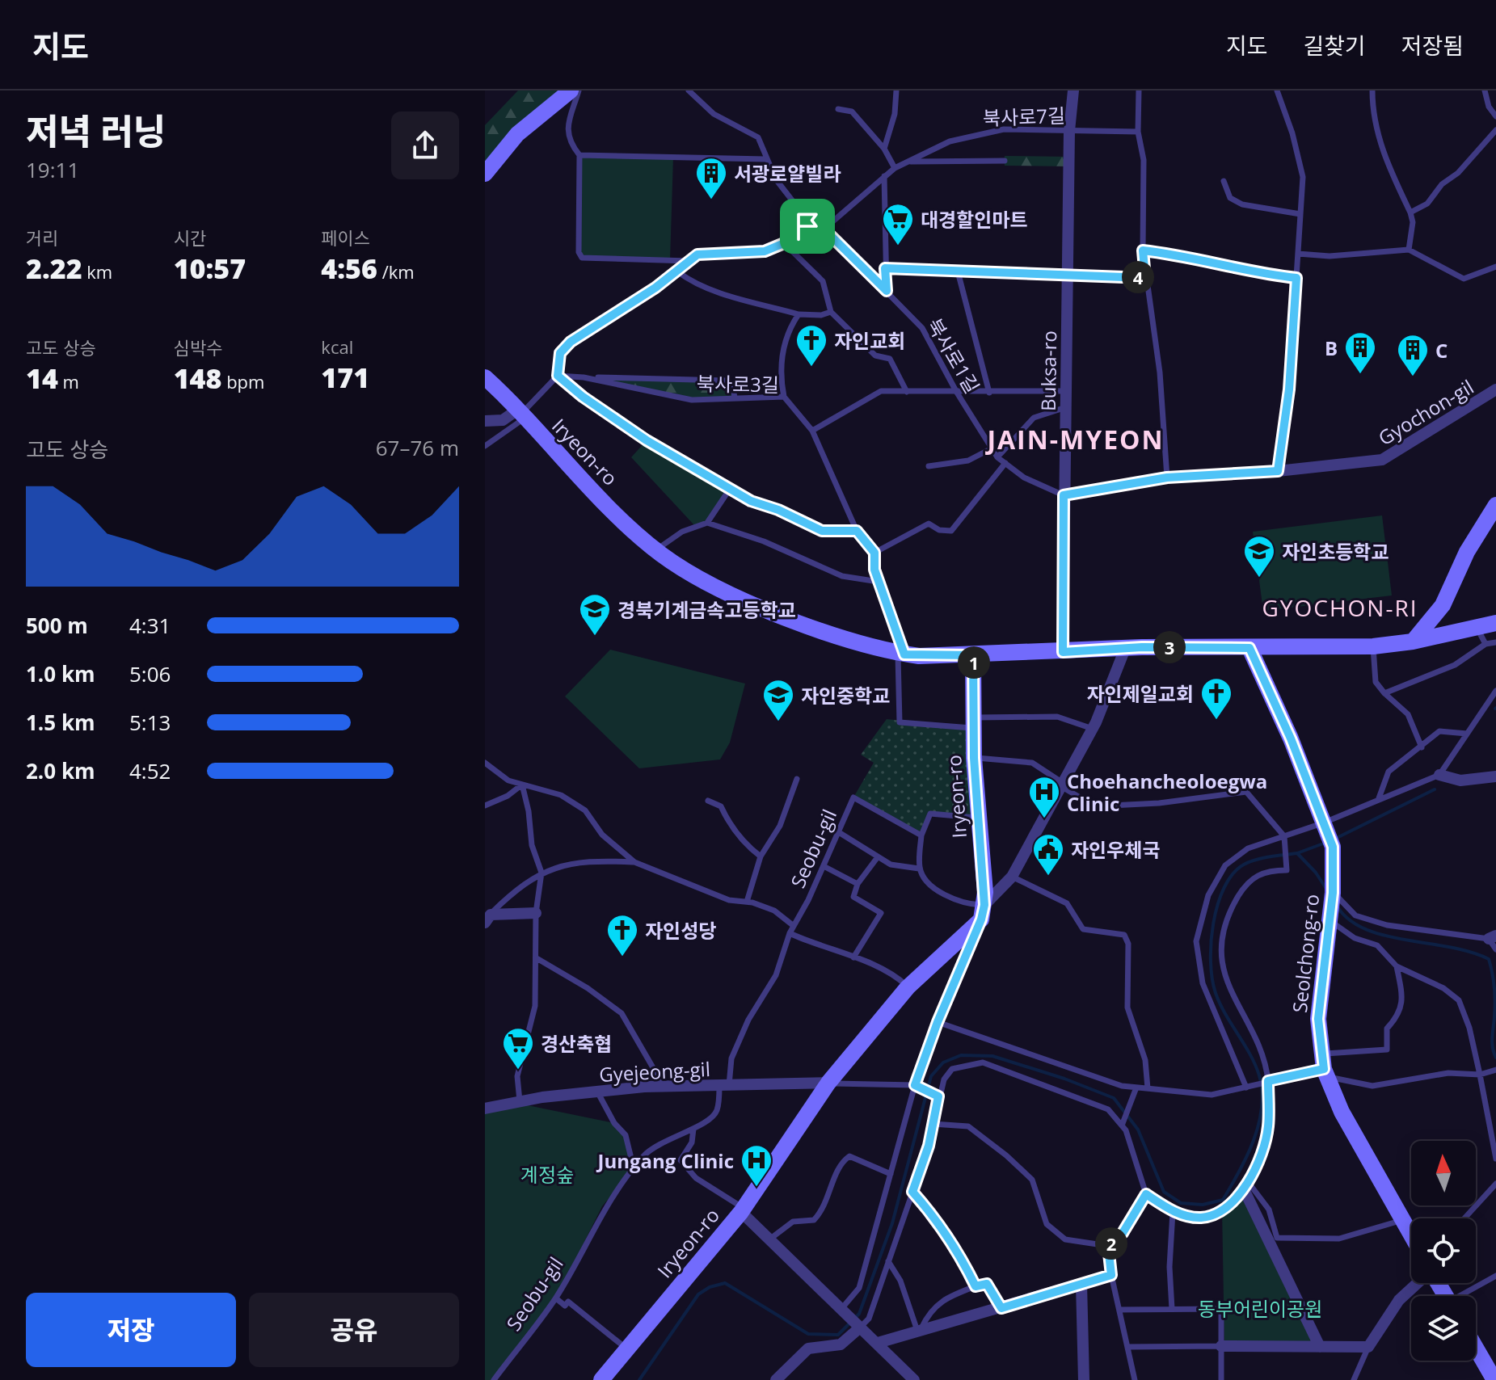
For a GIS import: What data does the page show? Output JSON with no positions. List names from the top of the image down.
{
  "streets": {
    "street": [
      "Buksa-ro",
      "Gyochon-gil",
      "Iryeon-ro",
      "Seolchong-ro",
      "Gyejeong-gil"
    ],
    "lane": [
      "북사로7길",
      "북사로1길",
      "북사로3길",
      "Seobu-gil"
    ]
  },
  "crossings": [
    ["북사로7길", "북사로1길"],
    ["북사로7길", "Buksa-ro"],
    ["북사로1길", "Buksa-ro"],
    ["북사로1길", "Gyochon-gil"],
    ["Buksa-ro", "Gyochon-gil"],
    ["Iryeon-ro", "Gyejeong-gil"],
    ["Seobu-gil", "Gyejeong-gil"]
  ],
  "districts": ["JAIN-MYEON", "GYOCHON-RI"],
  "parks": ["계정숲", "동부어린이공원"],
  "places": {
    "building": ["서광로얄빌라", "B", "C"],
    "supermarket": ["대경할인마트", "경산축협"],
    "church": ["자인교회", "자인제일교회", "자인성당"],
    "school or university": ["자인초등학교", "경북기계금속고등학교", "자인중학교"],
    "hospital": ["Choehancheoloegwa Clinic", "Jungang Clinic"],
    "public building": ["자인우체국"]
  },
  "north": "top",
  "page": {
    "header": "지도",
    "nav": ["지도", "길찾기", "저장됨"],
    "heading": ["저녁 러닝", "19:11"],
    "stats": [
      ["거리", "2.22 km"],
      ["시간", "10:57"],
      ["페이스", "4:56 /km"],
      ["고도 상승", "14 m"],
      ["심박수", "148 bpm"],
      ["kcal", "171"]
    ],
    "pins": [
      "4",
      "3",
      "1",
      "2"
    ],
    "chart": ["고도 상승", "67–76 m"],
    "list": [
      {
        "name": "500 m",
        "note": "4:31"
      },
      {
        "name": "1.0 km",
        "note": "5:06"
      },
      {
        "name": "1.5 km",
        "note": "5:13"
      },
      {
        "name": "2.0 km",
        "note": "4:52"
      }
    ],
    "buttons": ["저장", "공유"]
  }
}
